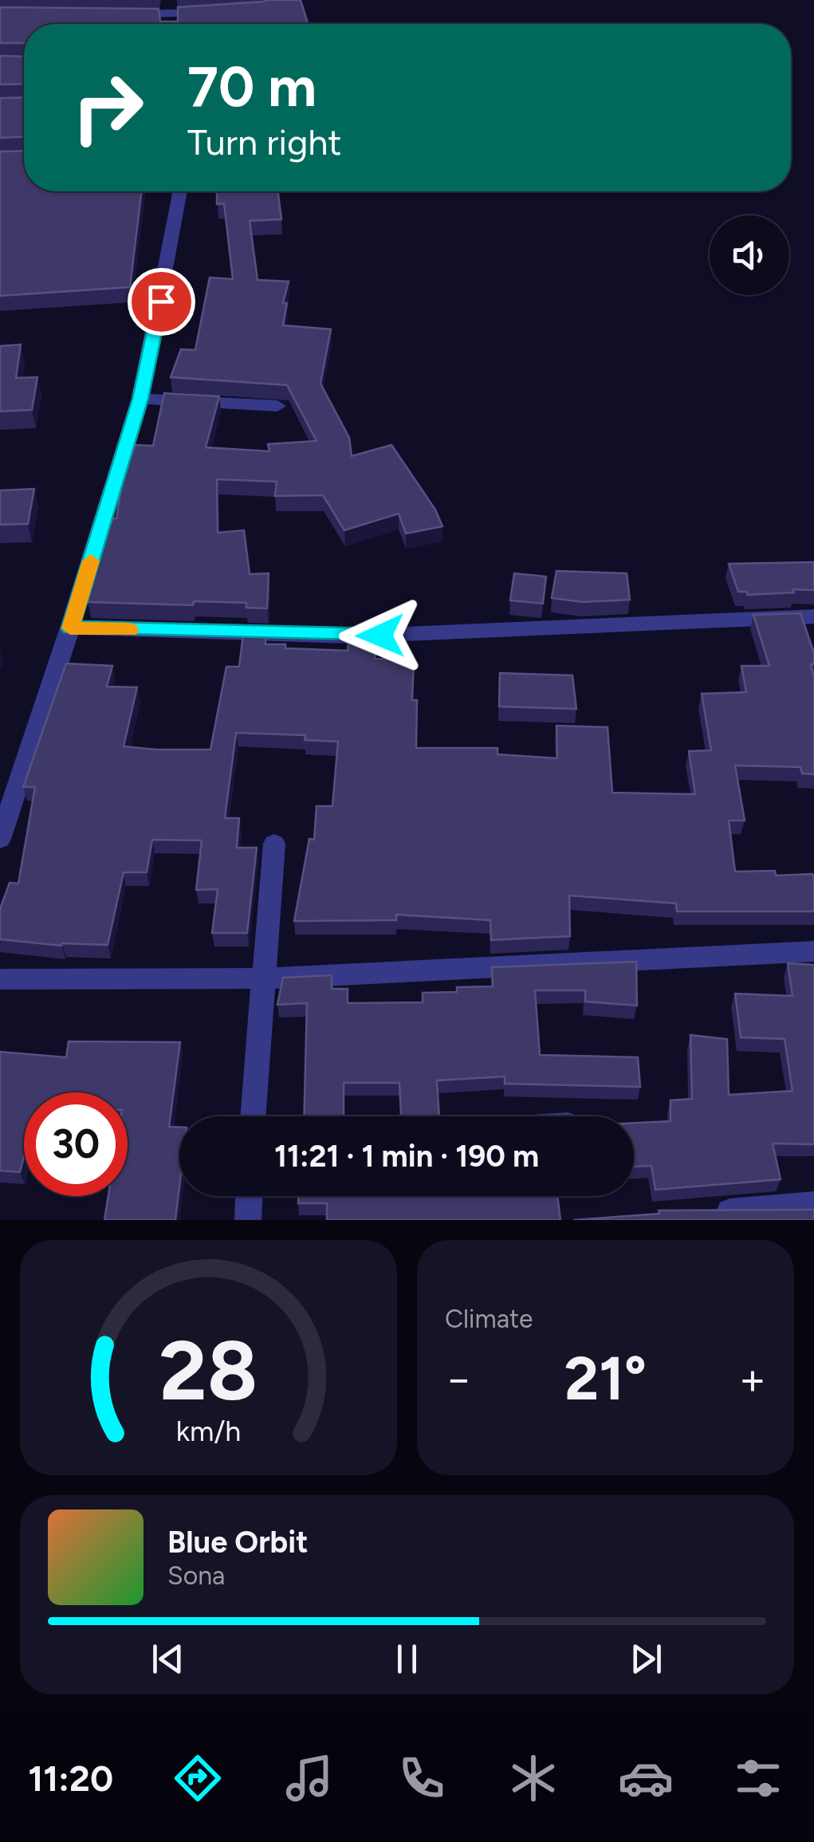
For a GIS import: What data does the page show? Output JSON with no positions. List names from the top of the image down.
{
  "page": {
    "turn": ["70 m", "Turn right"],
    "limit": "30",
    "trip": "11:21 · 1 min · 190 m",
    "tile": "Climate",
    "heat": ["−", "21°", "+"],
    "song": ["Blue Orbit", "Sona"],
    "tabs": "11:20",
    "gauge": ["28", "km/h"]
  }
}
